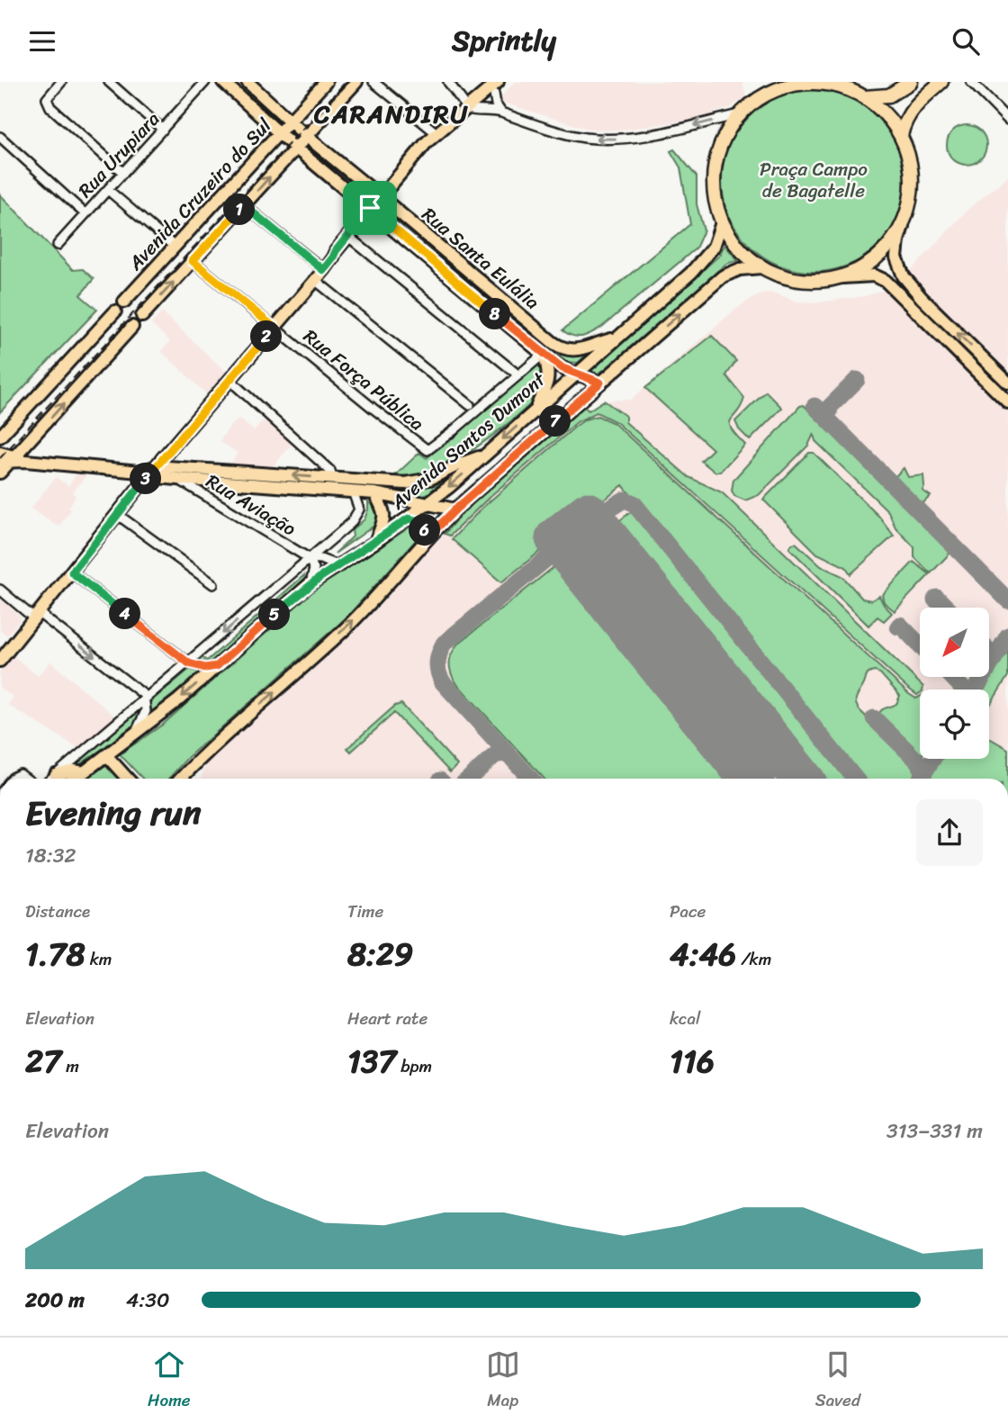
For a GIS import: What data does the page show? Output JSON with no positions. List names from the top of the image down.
{
  "streets": {
    "main road": ["Avenida Cruzeiro do Sul", "Rua Santa Eulália", "Avenida Santos Dumont"],
    "street": ["Rua Urupiara", "Rua Força Pública", "Rua Aviação"]
  },
  "crossings": [
    ["Avenida Cruzeiro do Sul", "Rua Santa Eulália"],
    ["Avenida Cruzeiro do Sul", "Rua Força Pública"],
    ["Rua Santa Eulália", "Avenida Santos Dumont"],
    ["Avenida Santos Dumont", "Rua Aviação"]
  ],
  "districts": ["CARANDIRU"],
  "parks": ["Praça Campo de Bagatelle"],
  "north": "bottom left",
  "page": {
    "header": "Sprintly",
    "pins": [
      "1",
      "8",
      "2",
      "7",
      "3",
      "6",
      "4",
      "5"
    ],
    "heading": ["Evening run", "18:32"],
    "stats": [
      ["Distance", "1.78 km"],
      ["Time", "8:29"],
      ["Pace", "4:46 /km"],
      ["Elevation", "27 m"],
      ["Heart rate", "137 bpm"],
      ["kcal", "116"]
    ],
    "chart": ["Elevation", "313–331 m"],
    "list": [
      {
        "name": "200 m",
        "note": "4:30"
      }
    ],
    "tabs": ["Home", "Map", "Saved"]
  }
}
